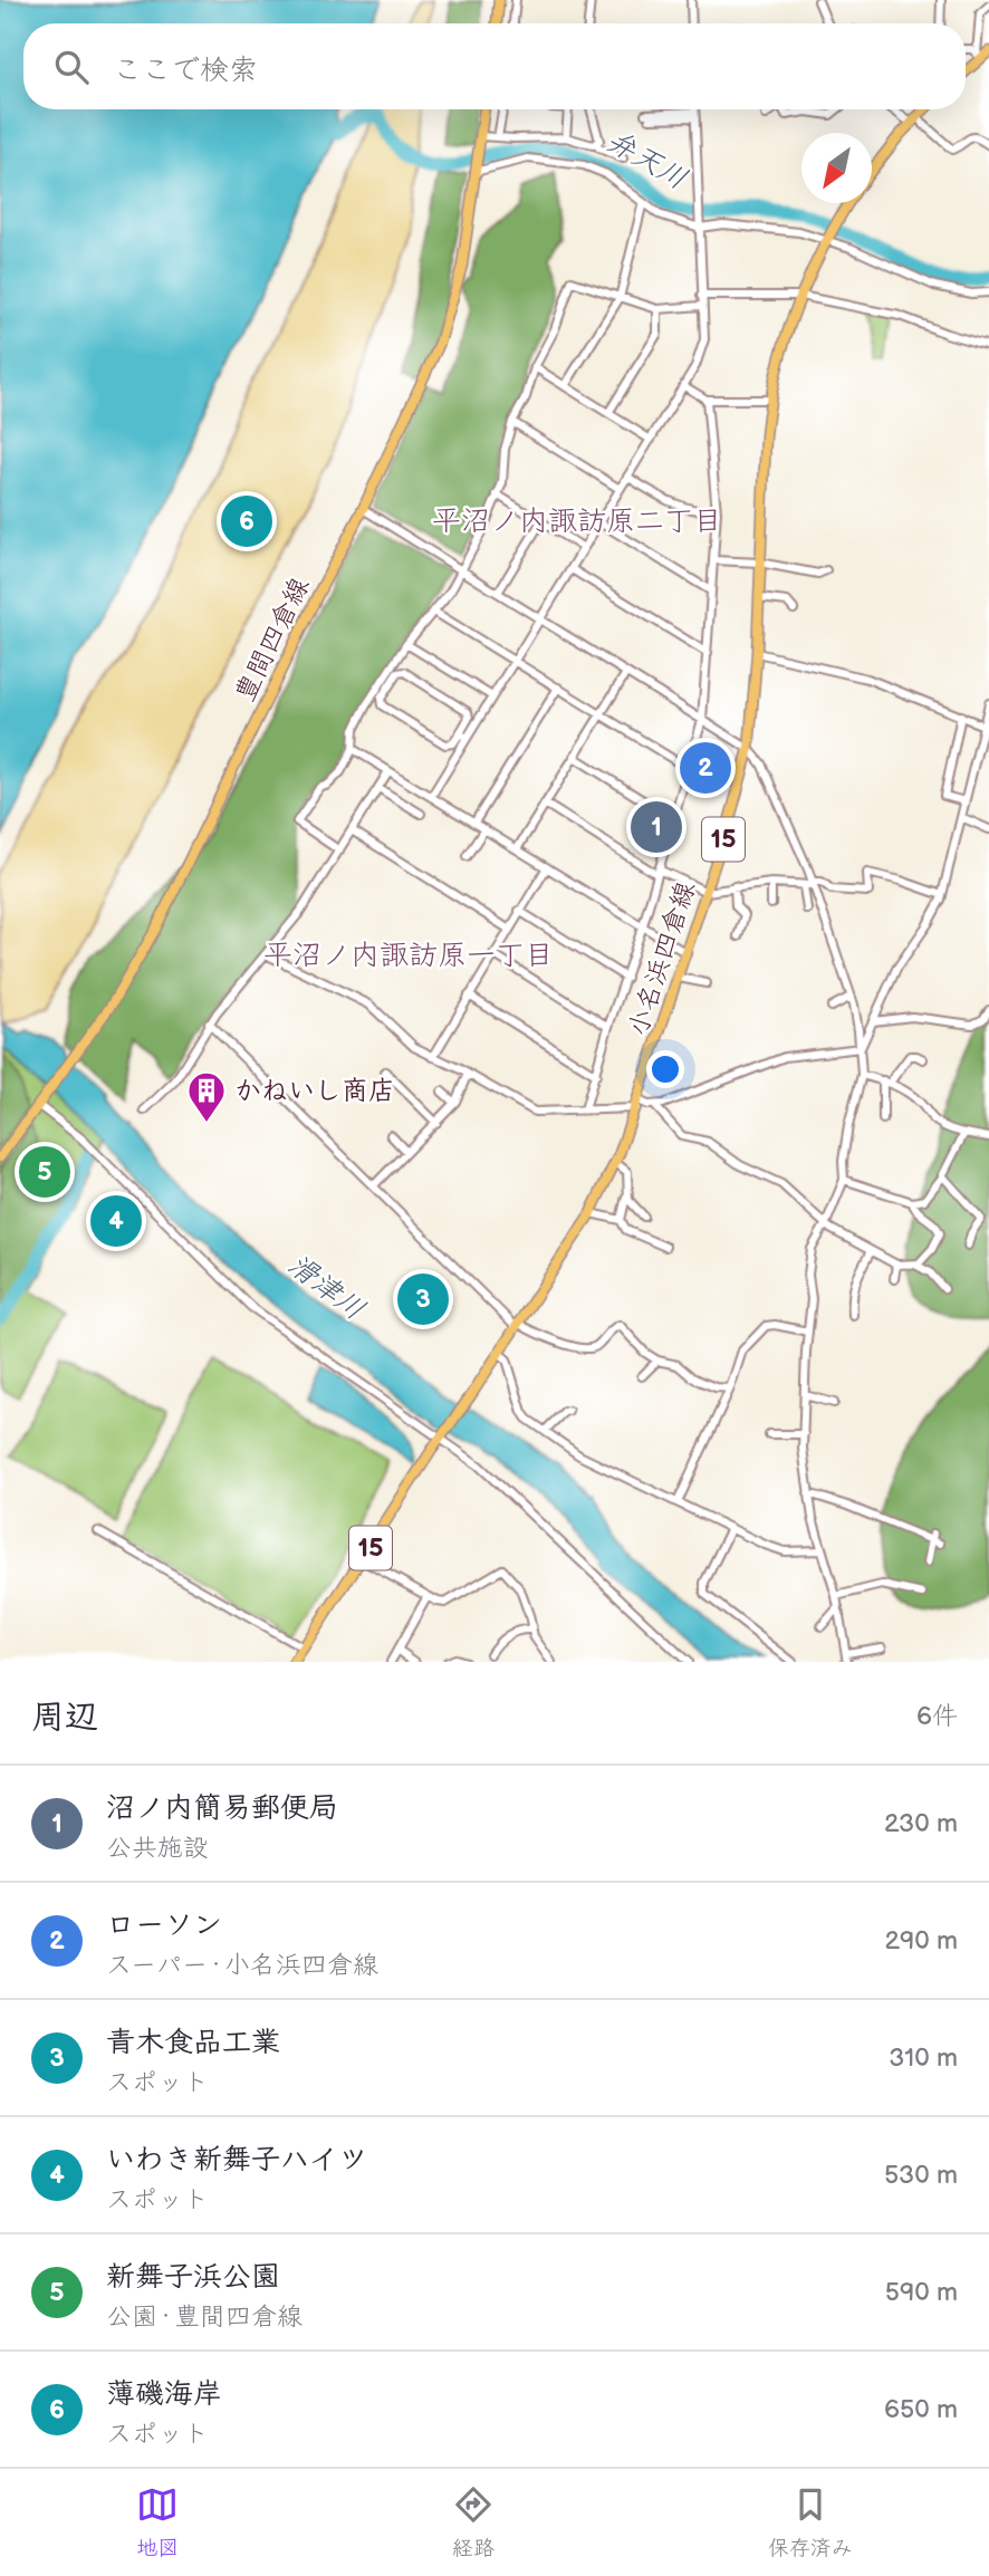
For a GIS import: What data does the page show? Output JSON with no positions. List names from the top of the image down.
{
  "streets": {
    "main road": ["豊間四倉線", "15", "小名浜四倉線"]
  },
  "districts": ["平沼ノ内諏訪原二丁目", "平沼ノ内諏訪原一丁目"],
  "water": ["弁天川", "滑津川"],
  "places": {
    "building": ["かねいし商店"]
  },
  "north": "bottom left",
  "page": {
    "search": "ここで検索",
    "pins": [
      "6",
      "2",
      "1",
      "5",
      "4",
      "3"
    ],
    "heading": ["周辺", "6件"],
    "list": [
      {
        "mark": "1",
        "name": "沼ノ内簡易郵便局",
        "note": "公共施設",
        "value": "230 m"
      },
      {
        "mark": "2",
        "name": "ローソン",
        "note": "スーパー · 小名浜四倉線",
        "value": "290 m"
      },
      {
        "mark": "3",
        "name": "青木食品工業",
        "note": "スポット",
        "value": "310 m"
      },
      {
        "mark": "4",
        "name": "いわき新舞子ハイツ",
        "note": "スポット",
        "value": "530 m"
      },
      {
        "mark": "5",
        "name": "新舞子浜公園",
        "note": "公園 · 豊間四倉線",
        "value": "590 m"
      },
      {
        "mark": "6",
        "name": "薄磯海岸",
        "note": "スポット",
        "value": "650 m"
      }
    ],
    "nav": ["地図", "経路", "保存済み"]
  }
}
